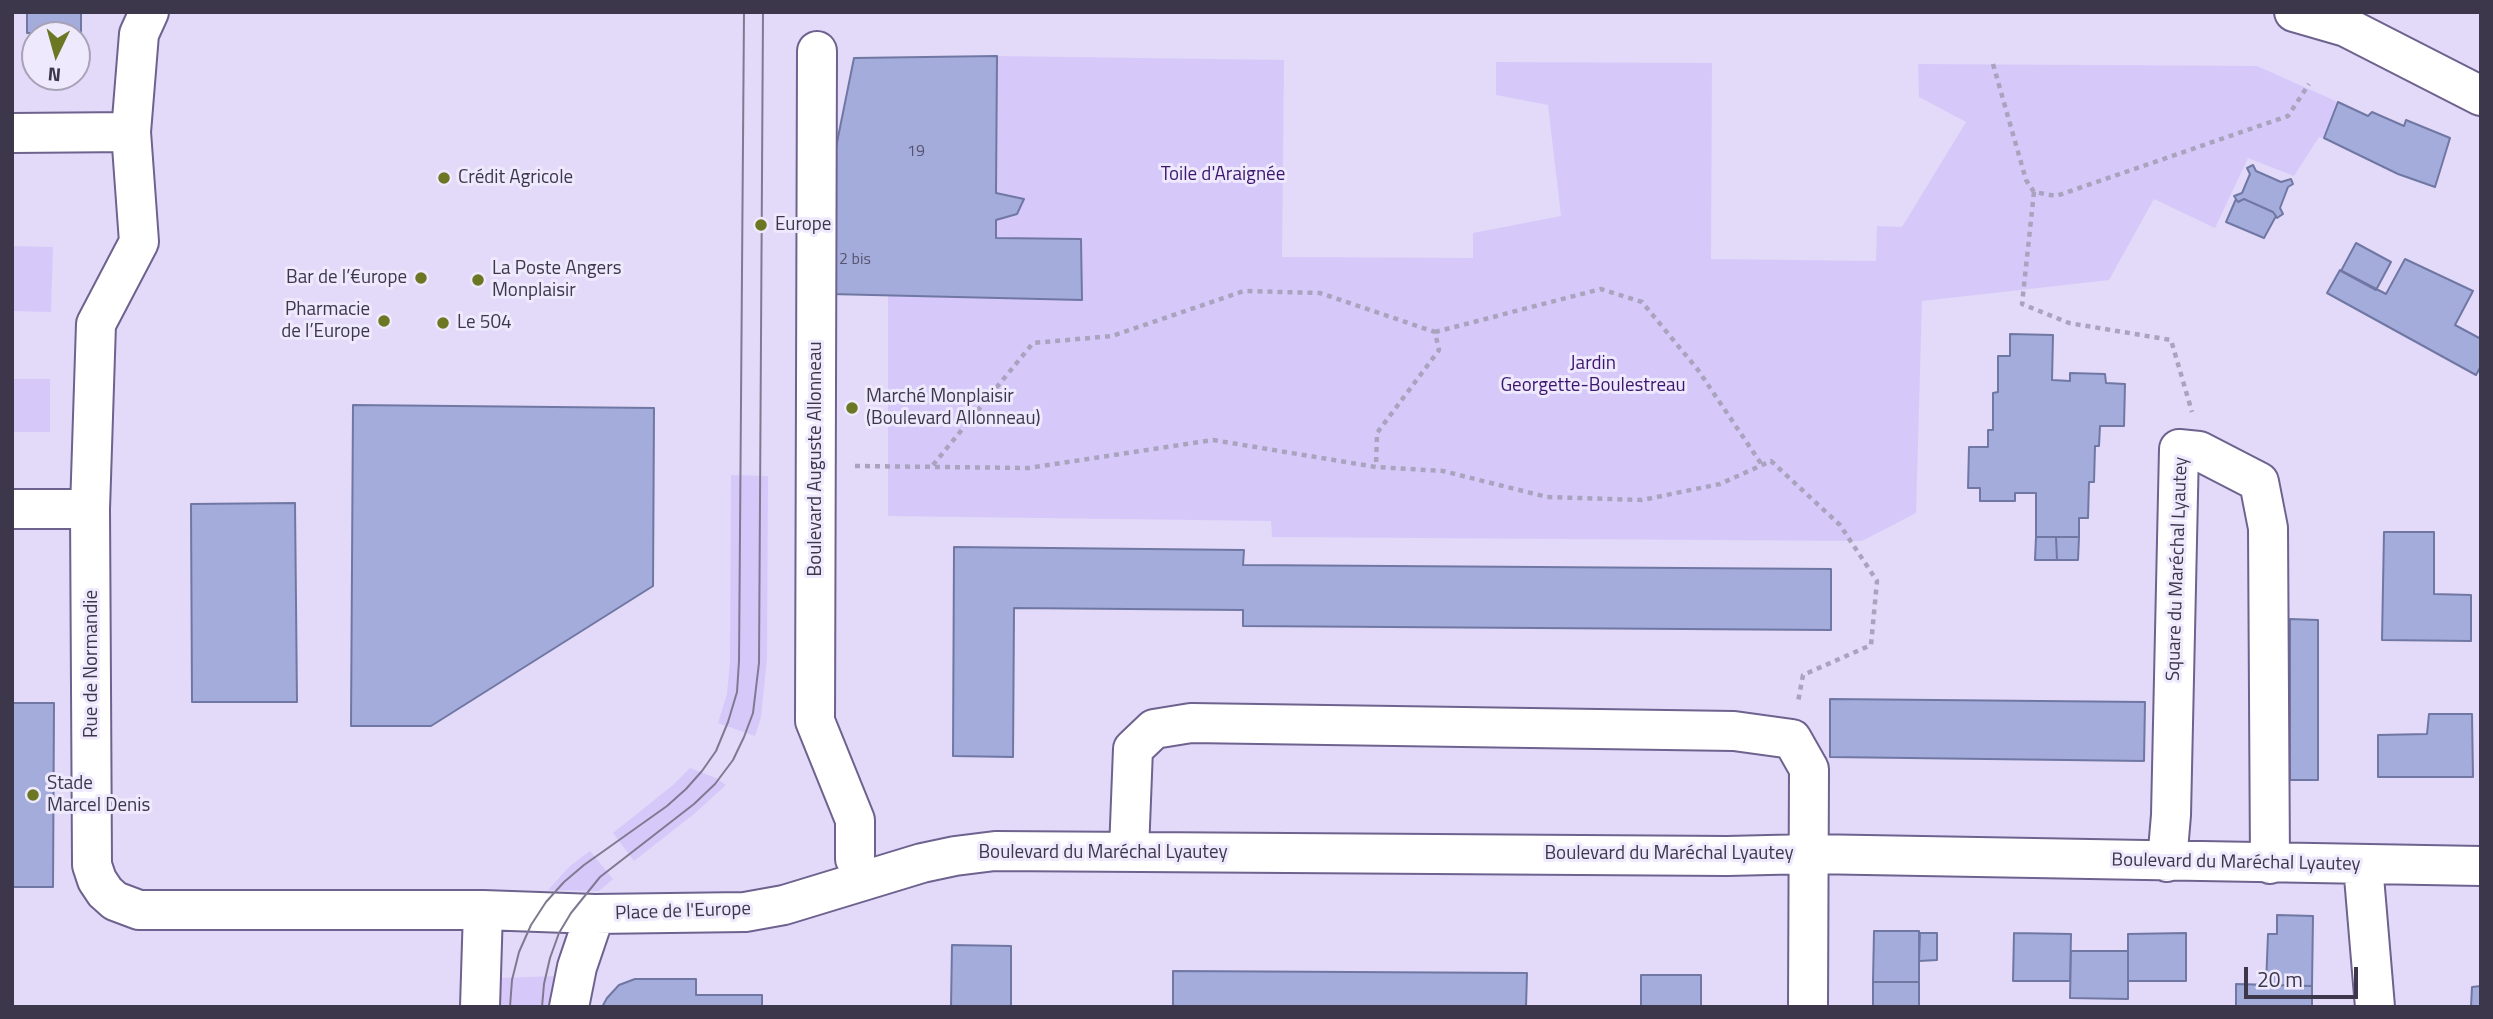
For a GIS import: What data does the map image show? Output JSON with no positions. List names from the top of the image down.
{
  "streets": {
    "street": [
      "Boulevard Auguste Allonneau",
      "Square du Maréchal Lyautey",
      "Rue de Normandie",
      "Boulevard du Maréchal Lyautey",
      "Place de l'Europe"
    ]
  },
  "crossings": [
    ["Boulevard Auguste Allonneau", "Boulevard du Maréchal Lyautey"],
    ["Boulevard Auguste Allonneau", "Place de l'Europe"],
    ["Square du Maréchal Lyautey", "Boulevard du Maréchal Lyautey"],
    ["Boulevard du Maréchal Lyautey", "Place de l'Europe"]
  ],
  "parks": ["Toile d'Araignée", "Jardin Georgette-Boulestreau"],
  "places": [
    "Crédit Agricole",
    "Europe",
    "Bar de l’€urope",
    "La Poste Angers Monplaisir",
    "Pharmacie de l’Europe",
    "Le 504",
    "Marché Monplaisir (Boulevard Allonneau)",
    "Stade Marcel Denis"
  ],
  "house_numbers": ["19", "2 bis"],
  "scale_bar": "20 m",
  "north": "bottom"
}
